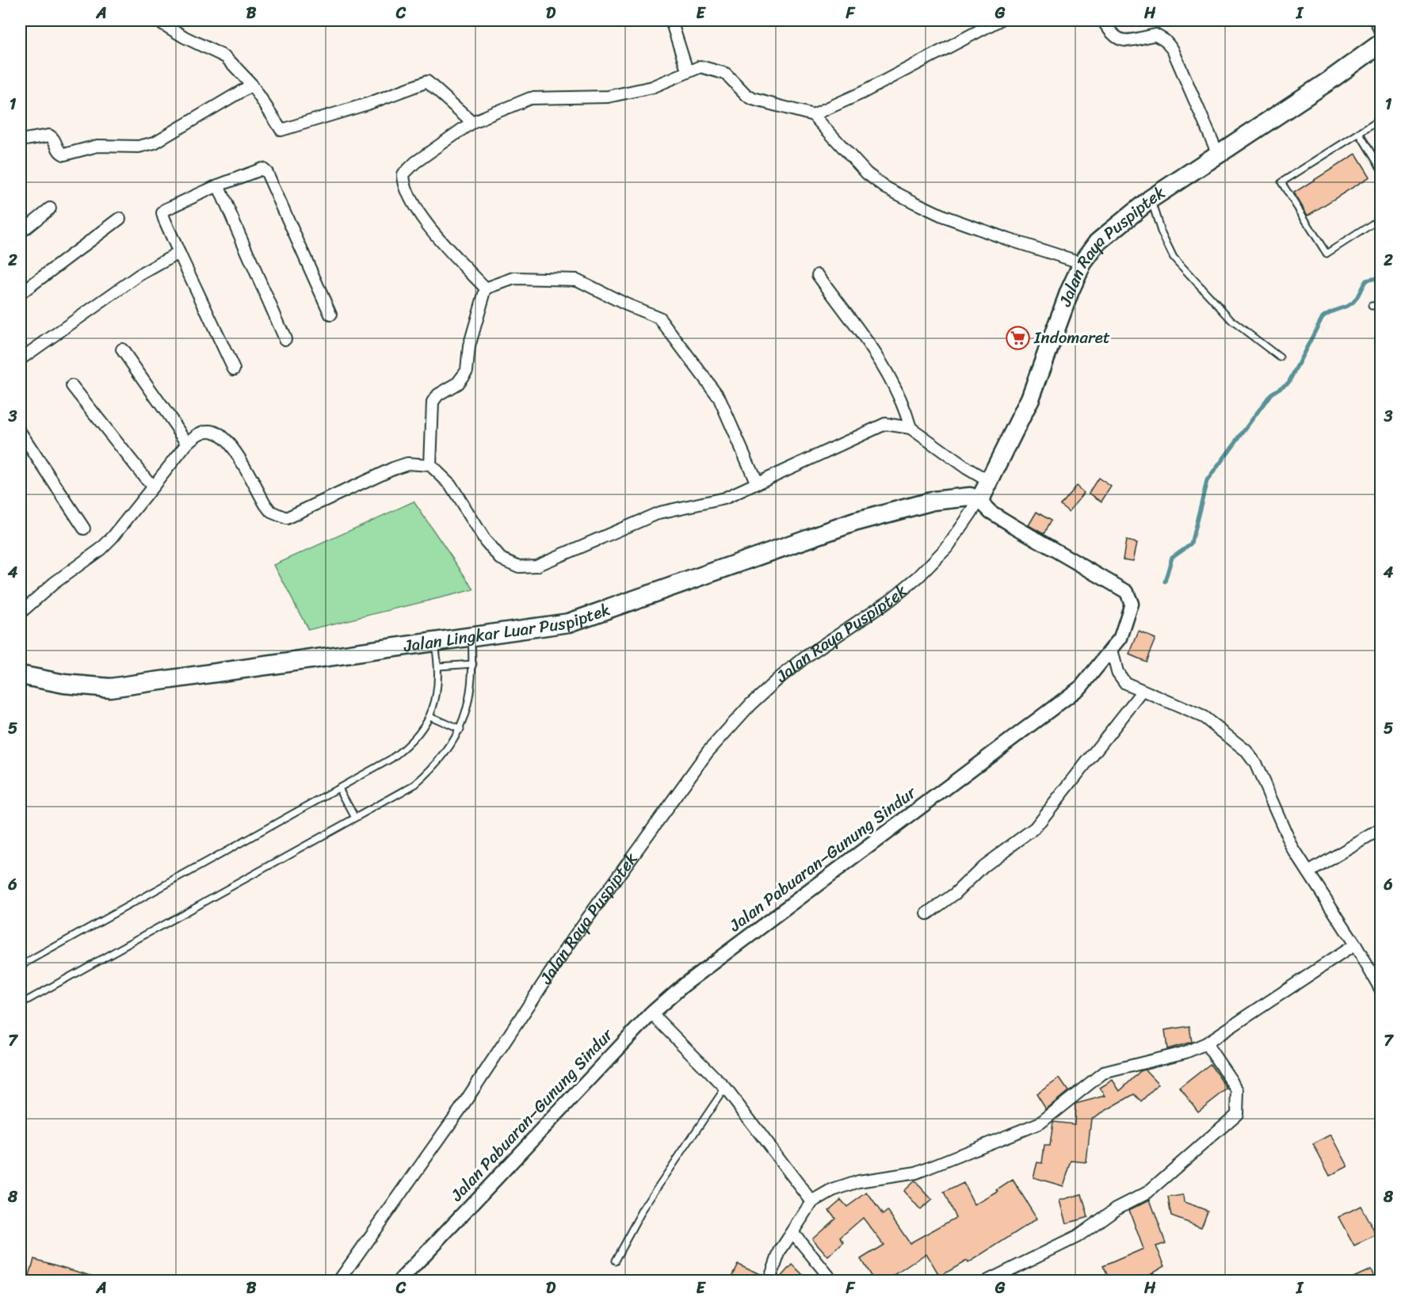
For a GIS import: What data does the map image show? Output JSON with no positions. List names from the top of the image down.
{
  "streets": {
    "main road": ["Jalan Raya Puspiptek", "Jalan Lingkar Luar Puspiptek"],
    "street": ["Jalan Pabuaran–Gunung Sindur"]
  },
  "crossings": [
    ["Jalan Raya Puspiptek", "Jalan Lingkar Luar Puspiptek"],
    ["Jalan Raya Puspiptek", "Jalan Pabuaran–Gunung Sindur"],
    ["Jalan Lingkar Luar Puspiptek", "Jalan Pabuaran–Gunung Sindur"]
  ],
  "places": {
    "supermarket": ["Indomaret"]
  },
  "grid": {
    "columns": [
      "A",
      "B",
      "C",
      "D",
      "E",
      "F",
      "G",
      "H",
      "I"
    ],
    "rows": [
      "1",
      "2",
      "3",
      "4",
      "5",
      "6",
      "7",
      "8"
    ]
  }
}
